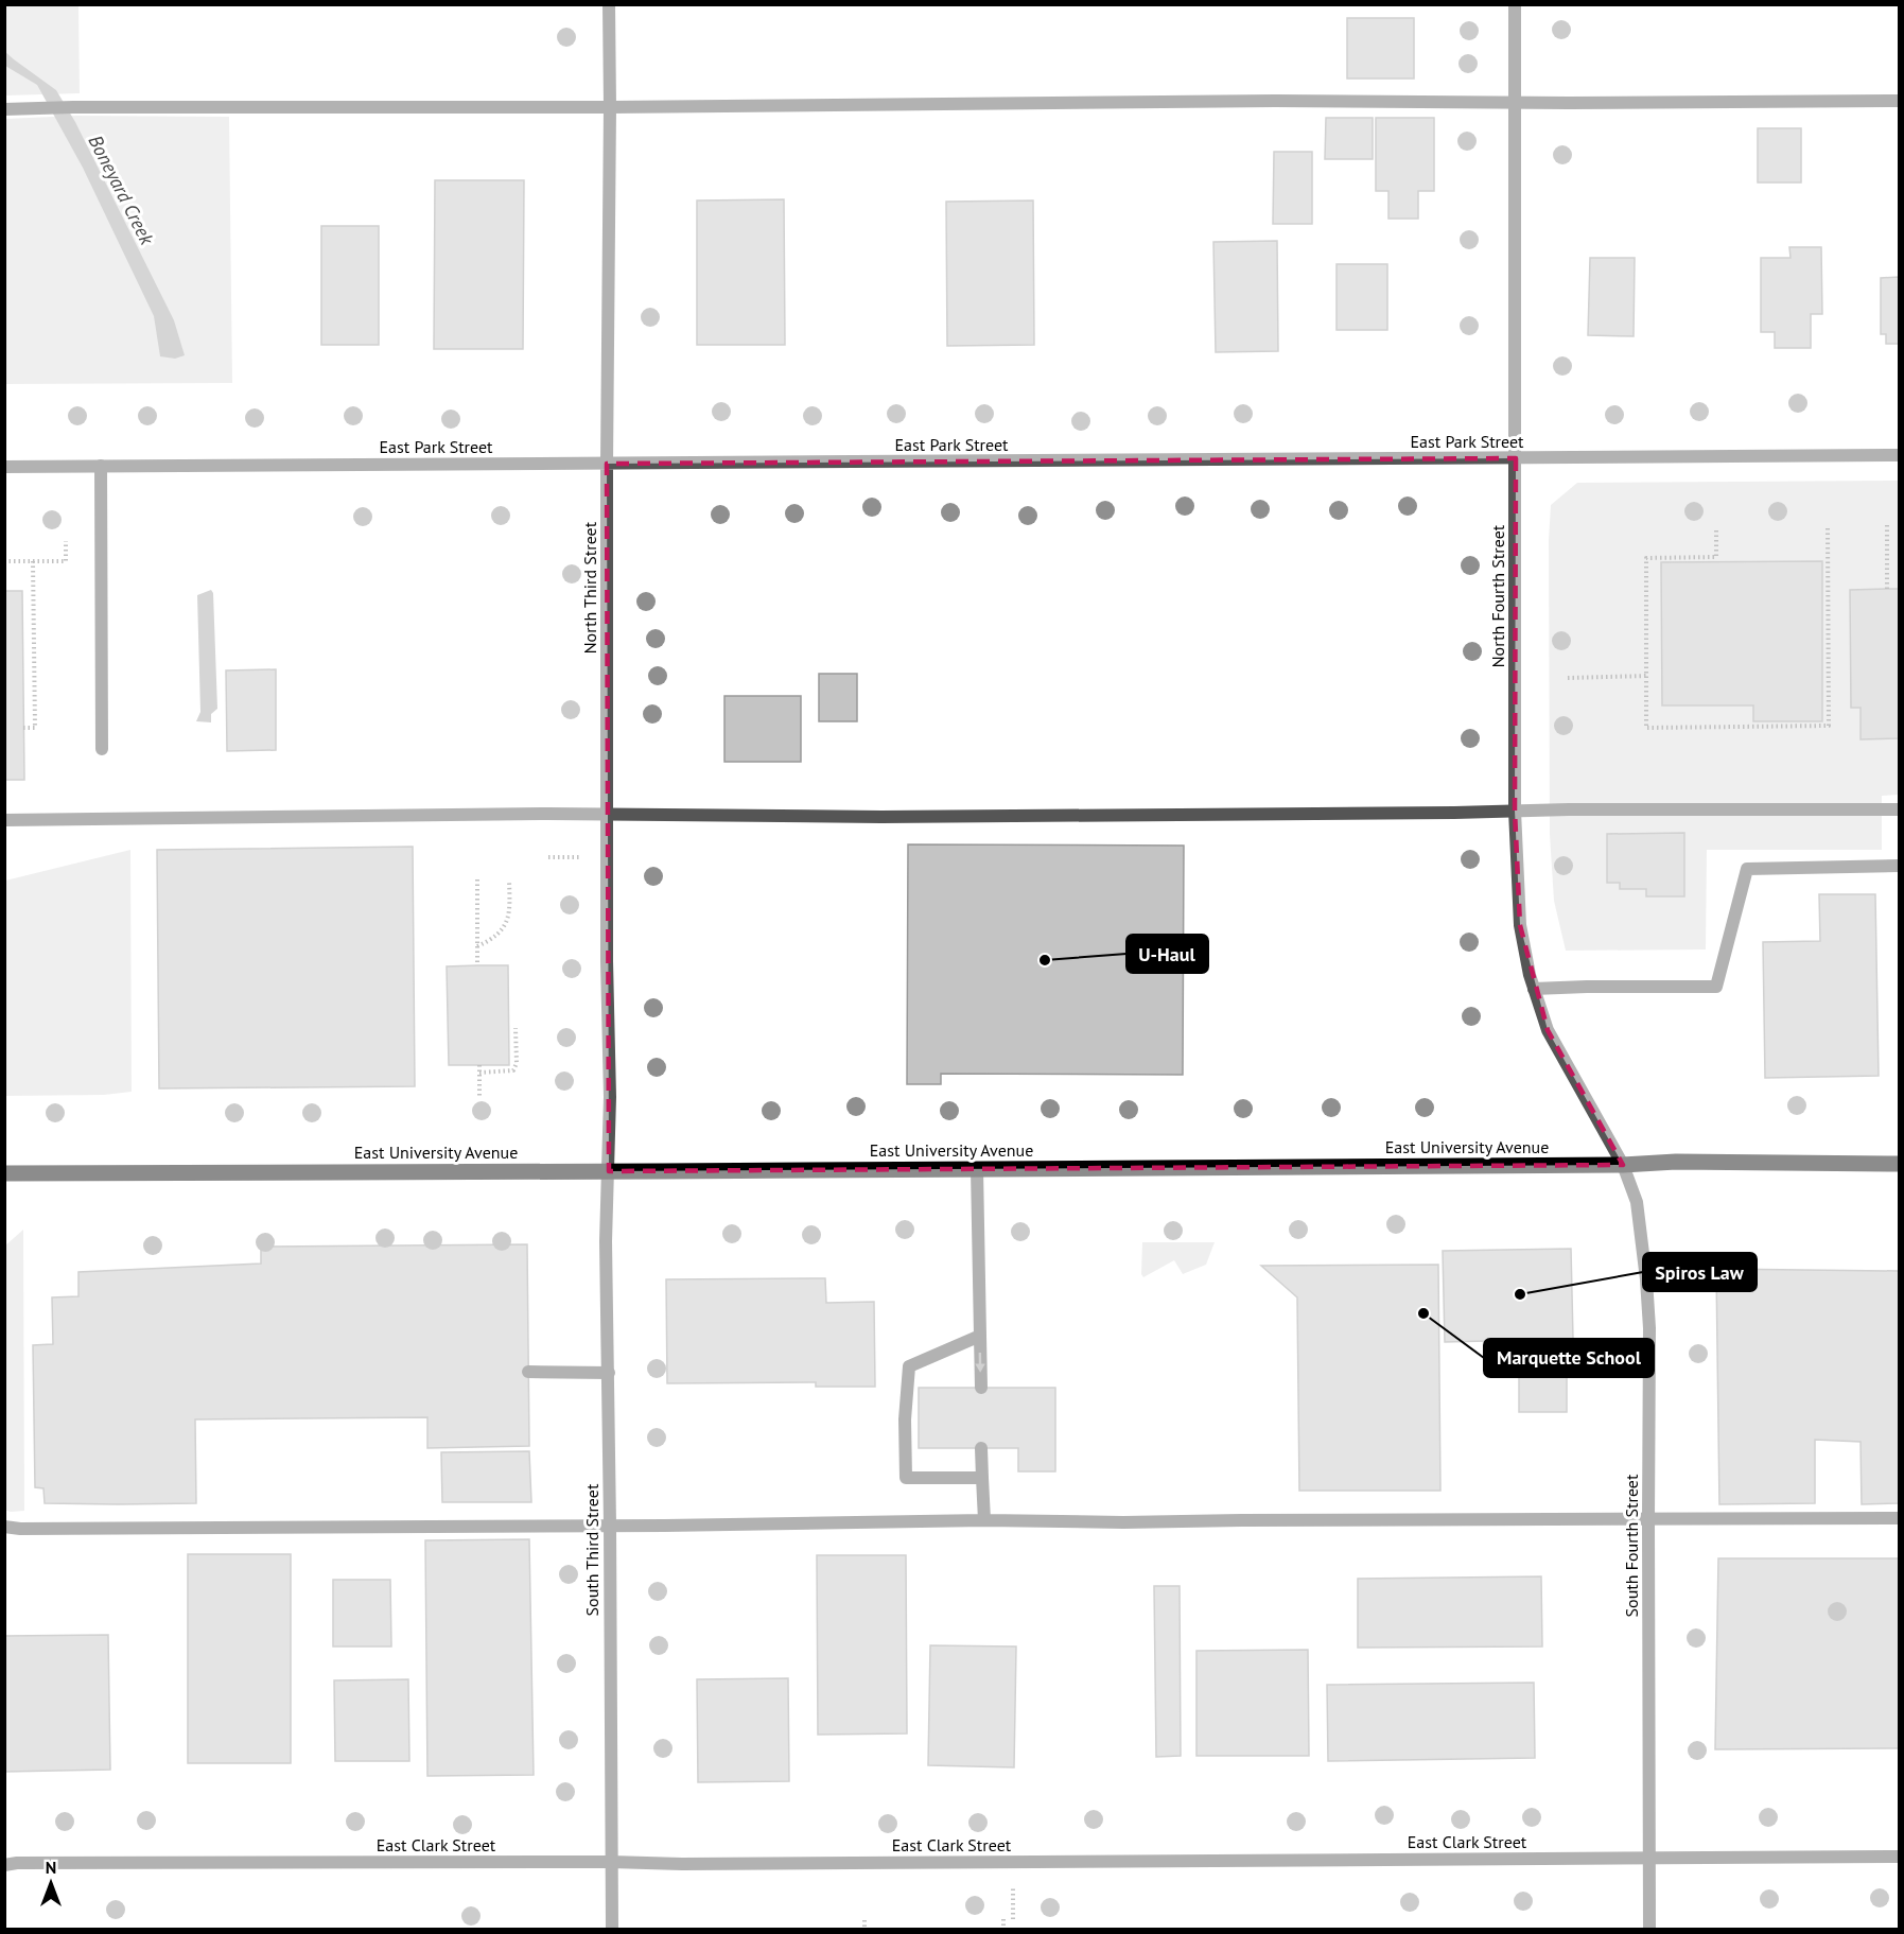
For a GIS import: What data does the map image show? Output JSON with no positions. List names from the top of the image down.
{
  "streets": {
    "main road": ["East University Avenue"],
    "street": [
      "East Park Street",
      "North Third Street",
      "North Fourth Street",
      "South Fourth Street",
      "South Third Street",
      "East Clark Street"
    ]
  },
  "crossings": [
    ["East Park Street", "North Third Street"],
    ["East Park Street", "North Fourth Street"],
    ["North Third Street", "East University Avenue"],
    ["North Third Street", "South Third Street"],
    ["North Fourth Street", "East University Avenue"],
    ["North Fourth Street", "South Fourth Street"],
    ["East University Avenue", "South Fourth Street"],
    ["East University Avenue", "South Third Street"],
    ["South Fourth Street", "East Clark Street"],
    ["South Third Street", "East Clark Street"]
  ],
  "water": ["Boneyard Creek"],
  "places": ["U-Haul", "Spiros Law", "Marquette School"],
  "north": "top"
}
